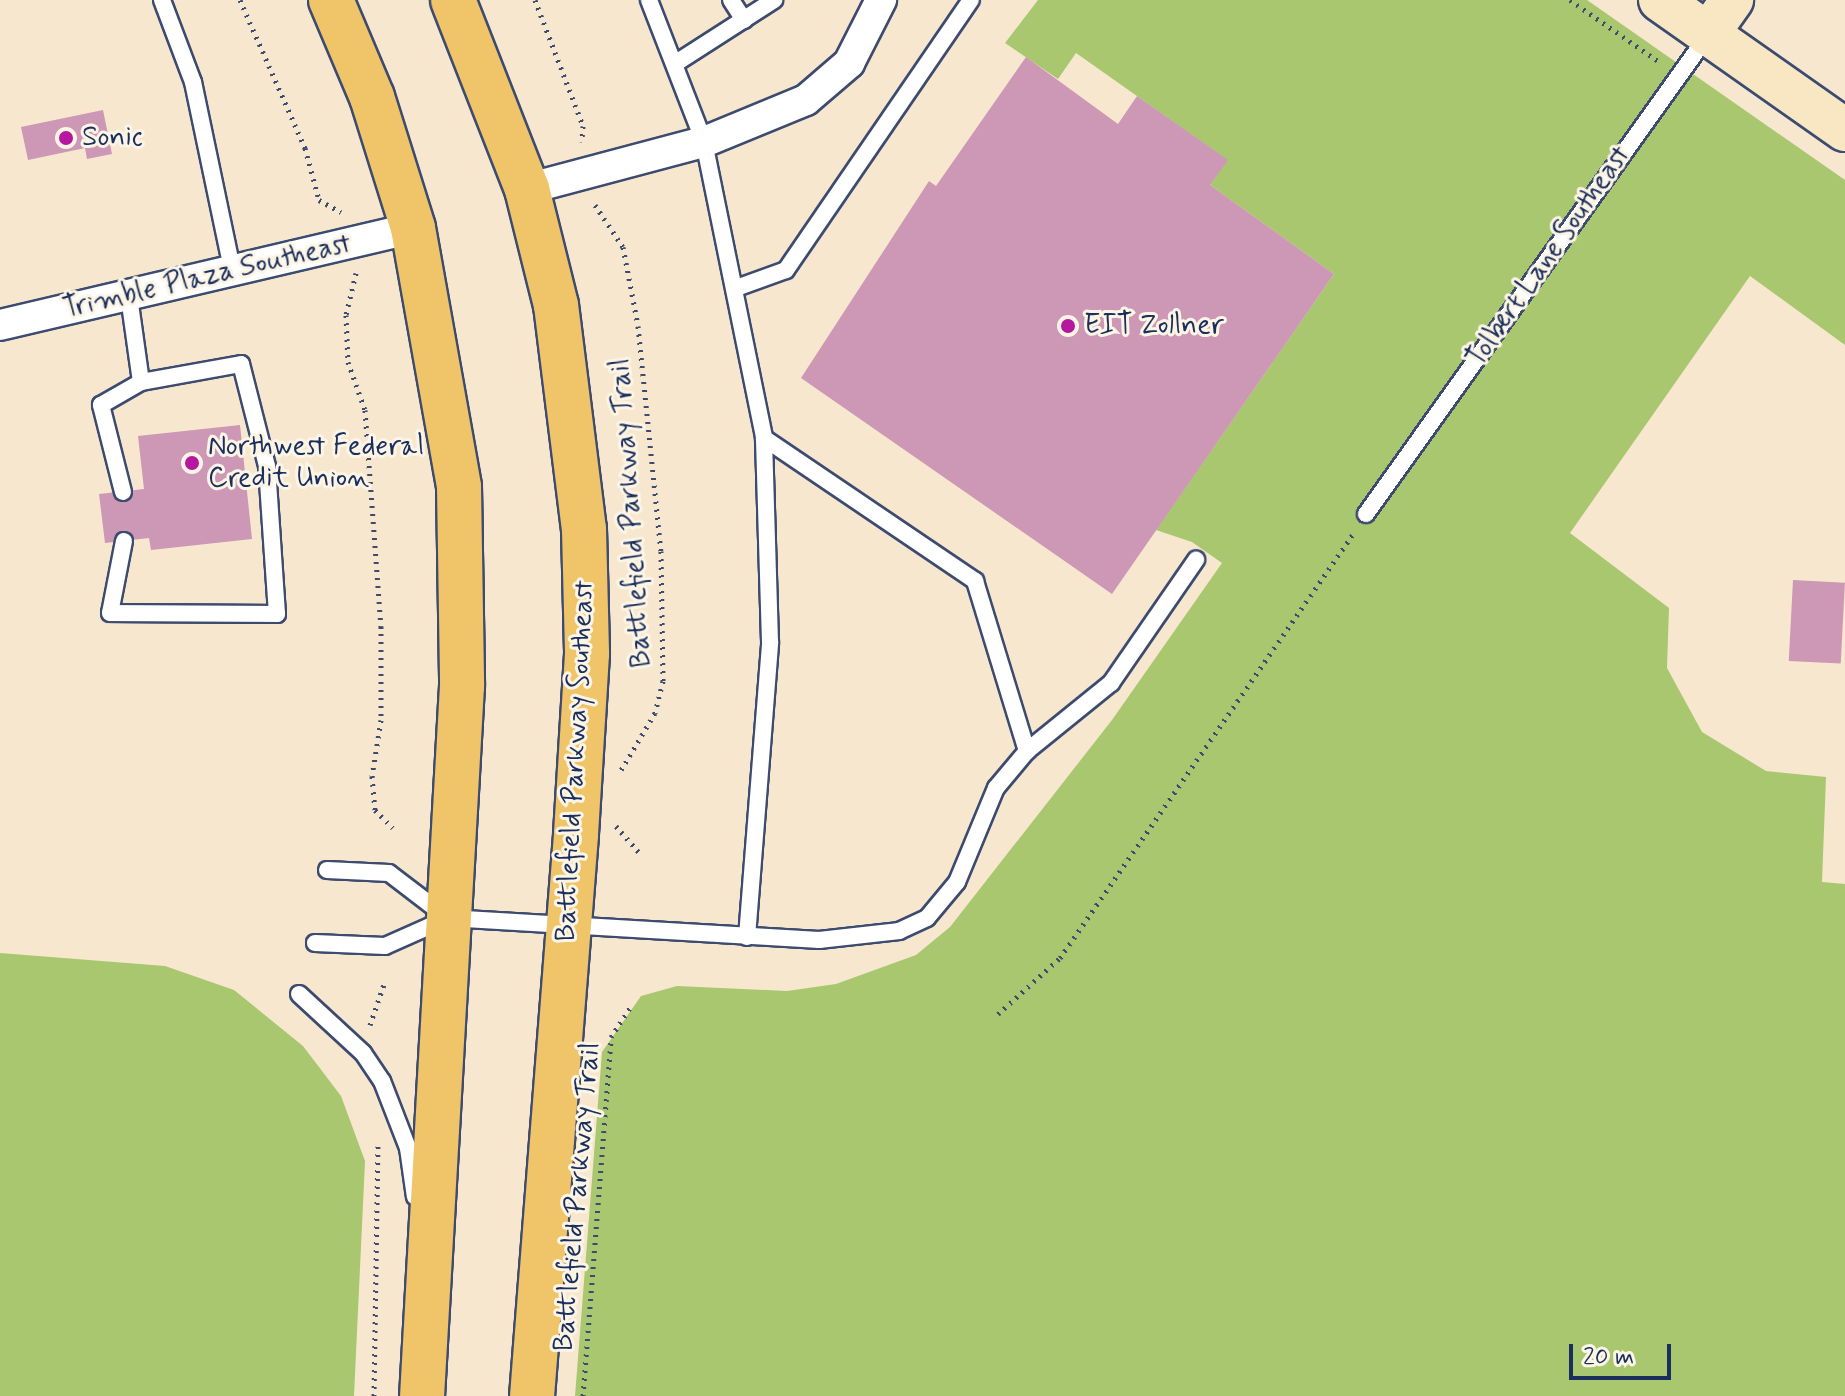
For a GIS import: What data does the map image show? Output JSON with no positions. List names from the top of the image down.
{
  "streets": {
    "main road": ["Battlefield Parkway Southeast"],
    "street": ["Tolbert Lane Southeast", "Trimble Plaza Southeast"],
    "path": ["Battlefield Parkway Trail"]
  },
  "places": ["Sonic", "EIT Zollner", "Northwest Federal Credit Union"],
  "scale_bar": "20 m"
}
